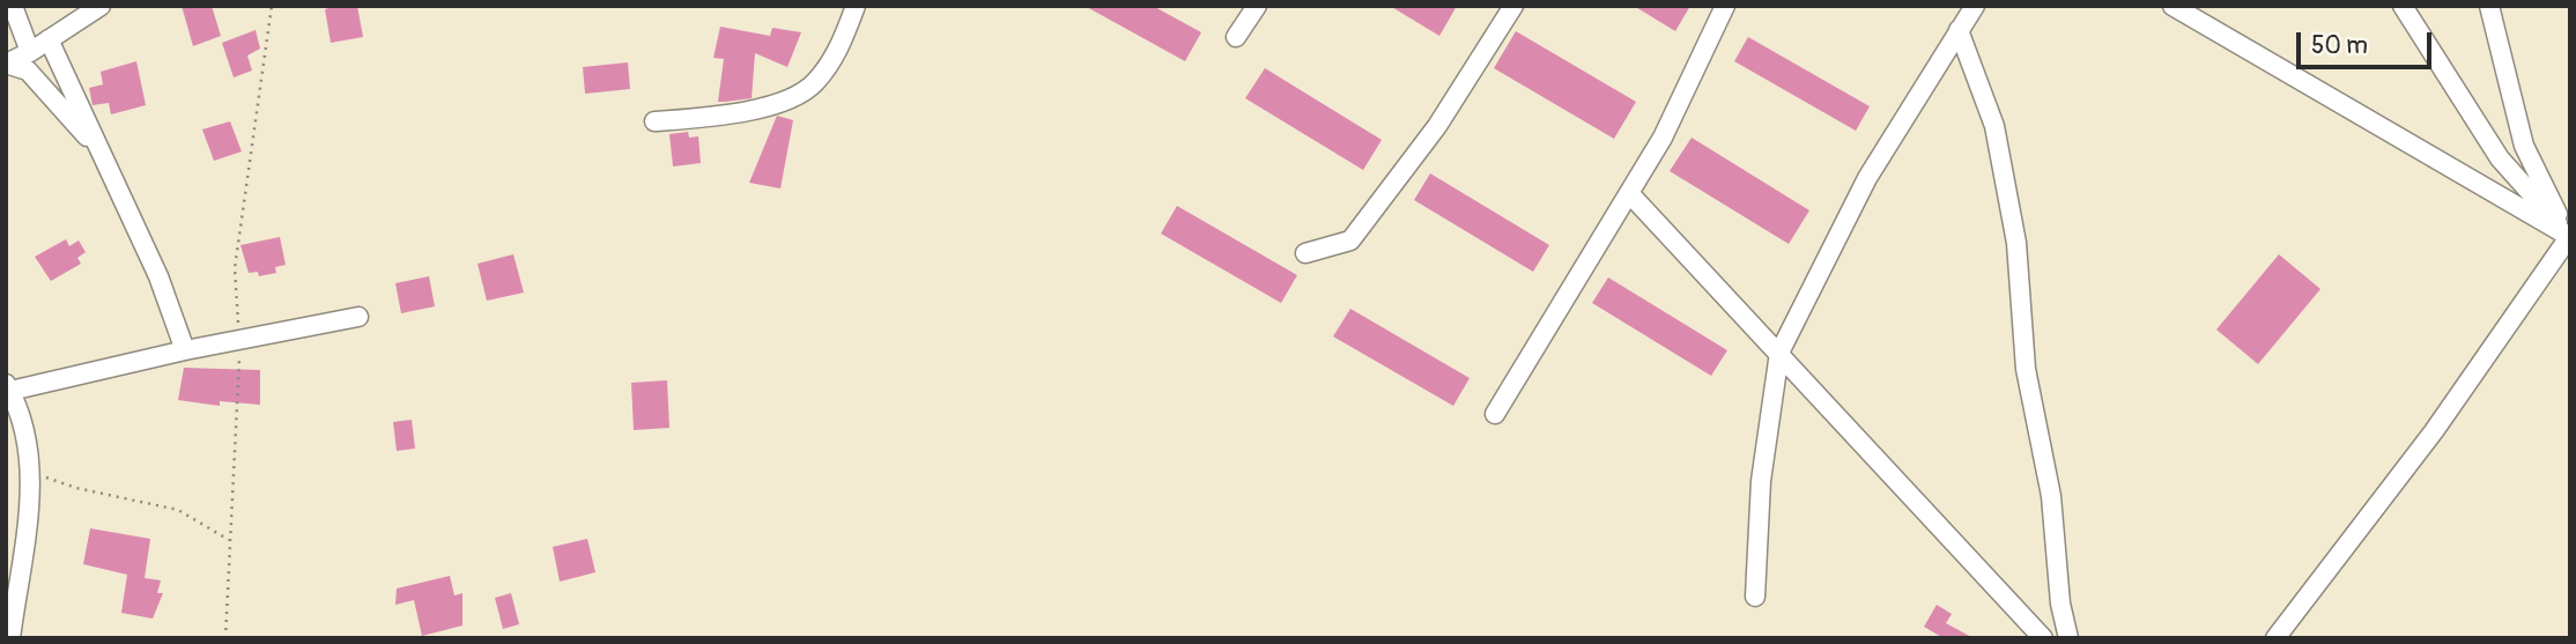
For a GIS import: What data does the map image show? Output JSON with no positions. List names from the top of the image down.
{
  "scale_bar": "50 m"
}
